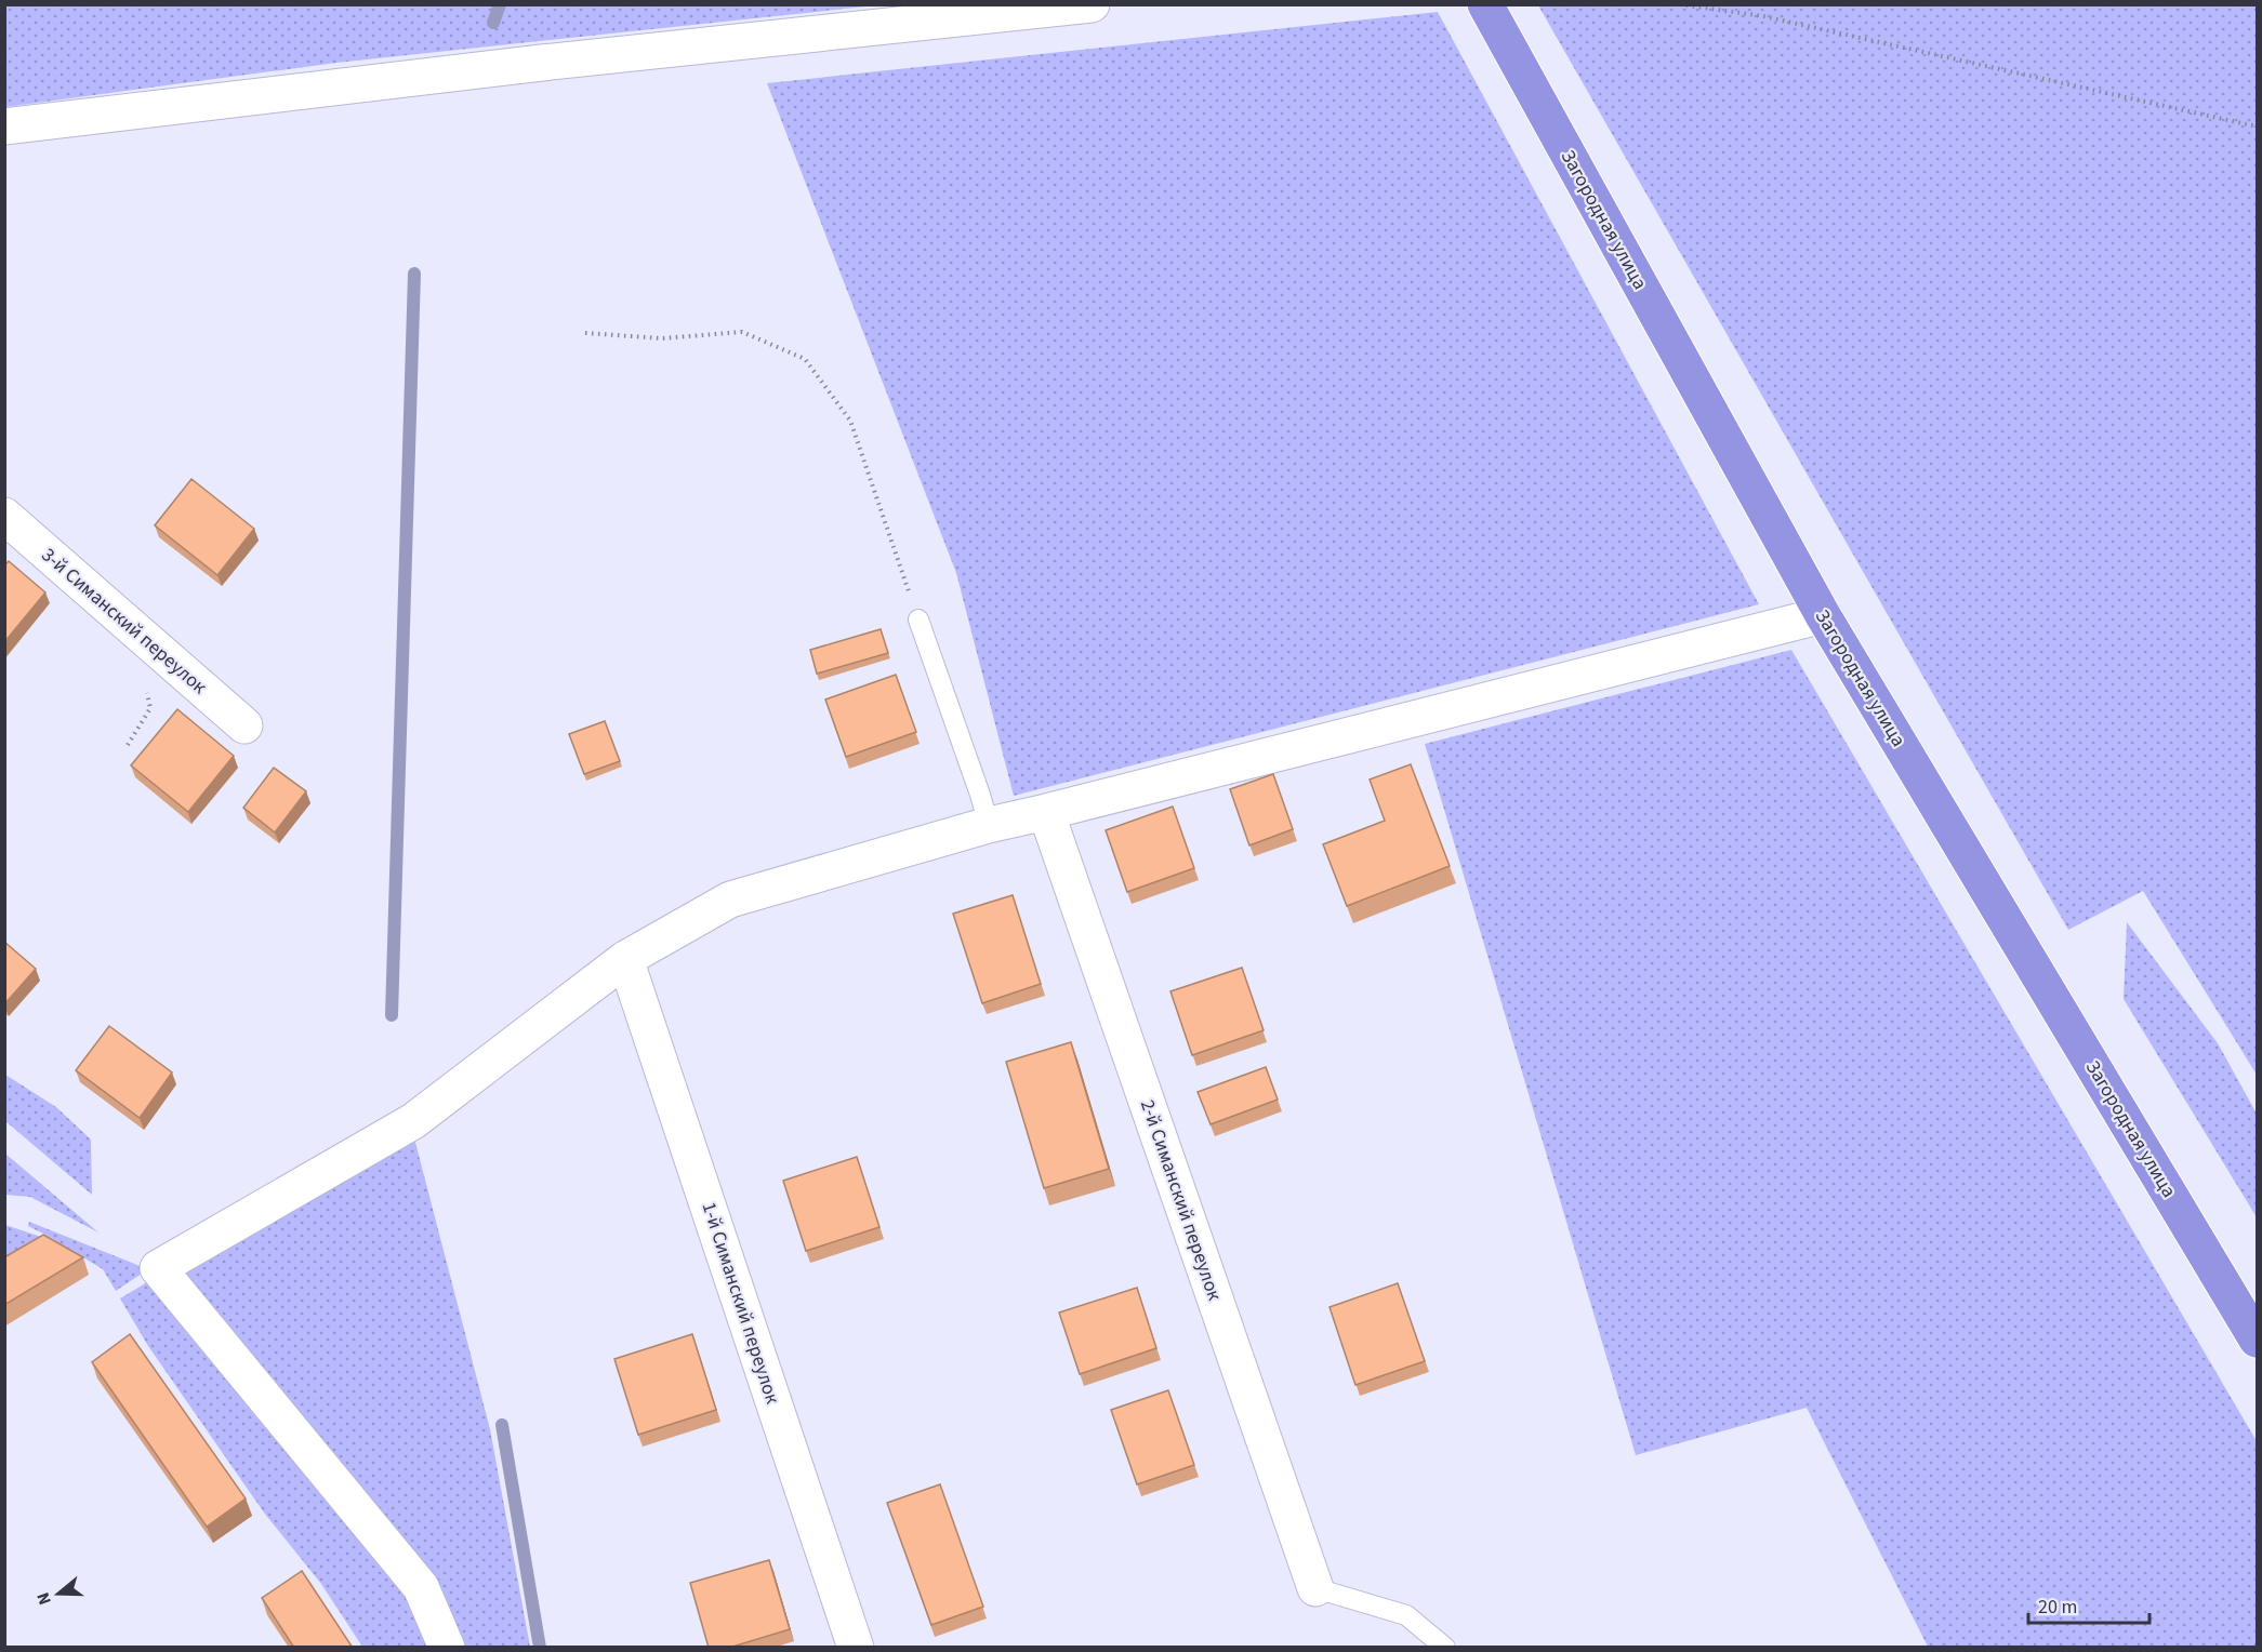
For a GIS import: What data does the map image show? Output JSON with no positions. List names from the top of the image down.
{
  "streets": {
    "highway": ["Загородная улица"],
    "street": ["3-й Симанский переулок", "2-й Симанский переулок", "1-й Симанский переулок"]
  },
  "scale_bar": "20 m",
  "north": "left"
}
